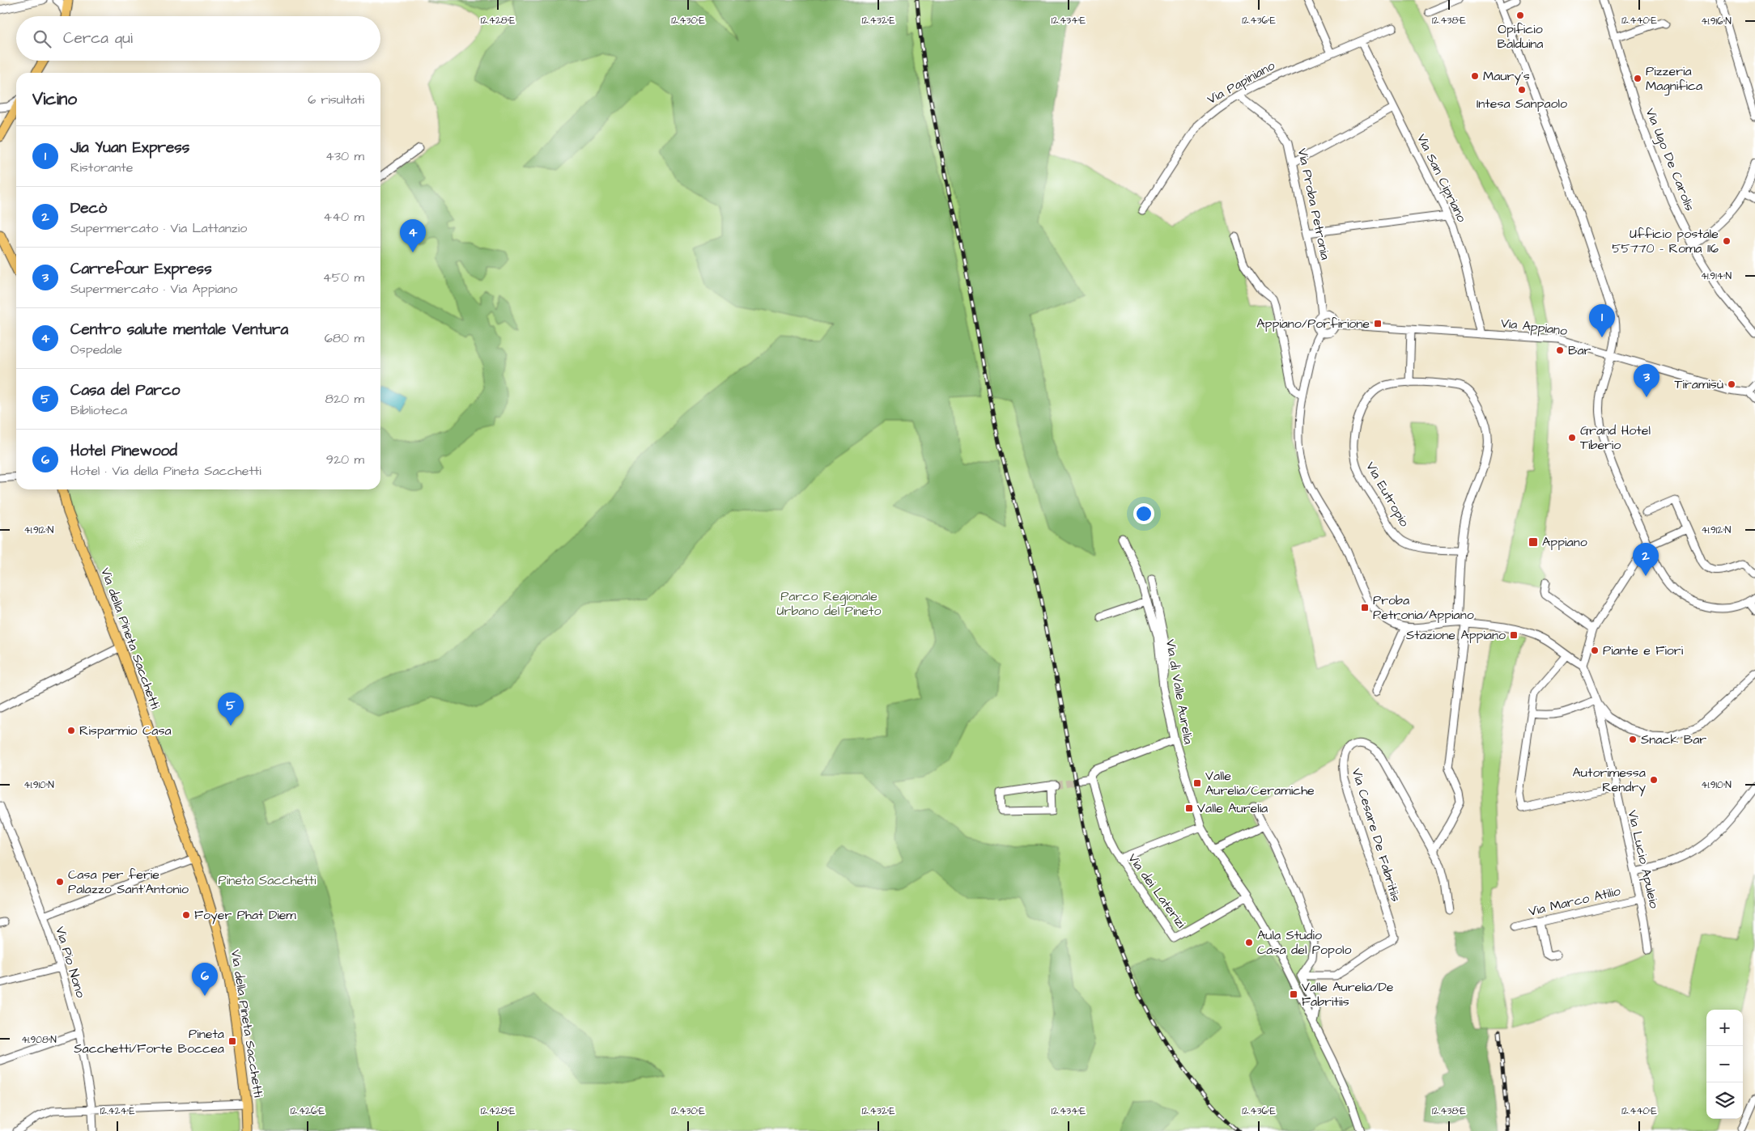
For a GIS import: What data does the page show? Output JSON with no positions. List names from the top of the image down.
{
  "streets": {
    "main road": ["Via della Pineta Sacchetti"],
    "street": [
      "Via Papiniano",
      "Via Ugo De Carolis",
      "Via San Cipriano",
      "Via Proba Petronia",
      "Via Appiano",
      "Via Eutropio",
      "Via di Valle Aurelia",
      "Via Cesare De Fabritiis",
      "Via Lucio Apuleio",
      "Via dei Laterizi",
      "Via Marco Atilio",
      "Via Pio Nono"
    ]
  },
  "crossings": [
    ["Via Papiniano", "Via San Cipriano"],
    ["Via Papiniano", "Via Proba Petronia"],
    ["Via San Cipriano", "Via Appiano"],
    ["Via Proba Petronia", "Via Appiano"],
    ["Via di Valle Aurelia", "Via Cesare De Fabritiis"],
    ["Via di Valle Aurelia", "Via dei Laterizi"],
    ["Via Lucio Apuleio", "Via Marco Atilio"]
  ],
  "parks": ["Parco Regionale Urbano del Pineto", "Pineta Sacchetti"],
  "places": {
    "other": [
      "Opificio Balduina",
      "Maury's",
      "Pizzeria Magnifica",
      "Intesa Sanpaolo",
      "Ufficio postale 55770 – Roma 116",
      "Bar",
      "Tiramisù",
      "Grand Hotel Tiberio",
      "Piante e Fiori",
      "Risparmio Casa",
      "Snack Bar",
      "Autorimessa Rendry",
      "Casa per ferie Palazzo Sant'Antonio",
      "Foyer Phat Diem",
      "Aula Studio Casa del Popolo"
    ],
    "transit": [
      "Appiano/Porfirione",
      "Appiano",
      "Proba Petronia/Appiano",
      "Stazione Appiano",
      "Valle Aurelia/Ceramiche",
      "Valle Aurelia",
      "Valle Aurelia/De Fabritiis",
      "Pineta Sacchetti/Forte Boccea"
    ]
  },
  "page": {
    "search": "Cerca qui",
    "heading": ["Vicino", "6 risultati"],
    "list": [
      {
        "mark": "1",
        "name": "Jia Yuan Express",
        "note": "Ristorante",
        "value": "430 m"
      },
      {
        "mark": "2",
        "name": "Decò",
        "note": "Supermercato · Via Lattanzio",
        "value": "440 m"
      },
      {
        "mark": "3",
        "name": "Carrefour Express",
        "note": "Supermercato · Via Appiano",
        "value": "450 m"
      },
      {
        "mark": "4",
        "name": "Centro salute mentale Ventura",
        "note": "Ospedale",
        "value": "680 m"
      },
      {
        "mark": "5",
        "name": "Casa del Parco",
        "note": "Biblioteca",
        "value": "820 m"
      },
      {
        "mark": "6",
        "name": "Hotel Pinewood",
        "note": "Hotel · Via della Pineta Sacchetti",
        "value": "920 m"
      }
    ],
    "pins": [
      "4",
      "1",
      "3",
      "2",
      "5",
      "6"
    ],
    "map_buttons": ["+", "−"]
  },
  "coordinates": [
    "12.428°E",
    "12.430°E",
    "12.432°E",
    "12.434°E",
    "12.436°E",
    "12.438°E",
    "12.440°E",
    "41.916°N",
    "41.914°N",
    "41.912°N",
    "41.910°N",
    "41.908°N",
    "12.424°E",
    "12.426°E"
  ]
}
